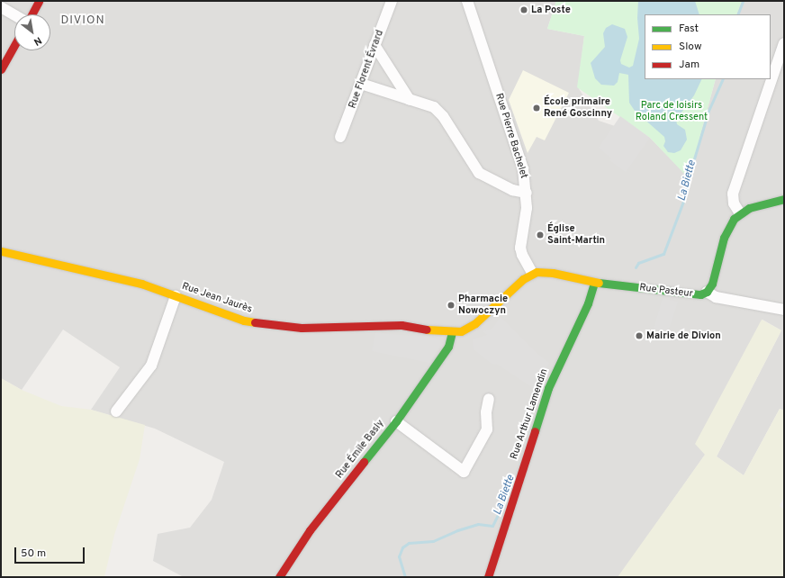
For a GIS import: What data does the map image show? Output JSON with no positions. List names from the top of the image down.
{
  "streets": {
    "main road": [
      "Rue Pasteur",
      "Rue Jean Jaurès",
      "Rue Arthur Lamendin",
      "Rue Émile Basly"
    ],
    "street": ["Rue Florent Évrard", "Rue Pierre Bachelet"]
  },
  "crossings": [
    ["Rue Pierre Bachelet", "Rue Pasteur"],
    ["Rue Pasteur", "Rue Arthur Lamendin"],
    ["Rue Jean Jaurès", "Rue Émile Basly"]
  ],
  "districts": ["DIVION"],
  "water": ["La Biette"],
  "parks": ["Parc de loisirs Roland Cressent"],
  "places": [
    "La Poste",
    "École primaire René Goscinny",
    "Église Saint-Martin",
    "Pharmacie Nowoczyn",
    "Mairie de Divion"
  ],
  "legend": ["Fast", "Slow", "Jam"],
  "scale_bar": "50 m",
  "north": "bottom right"
}
